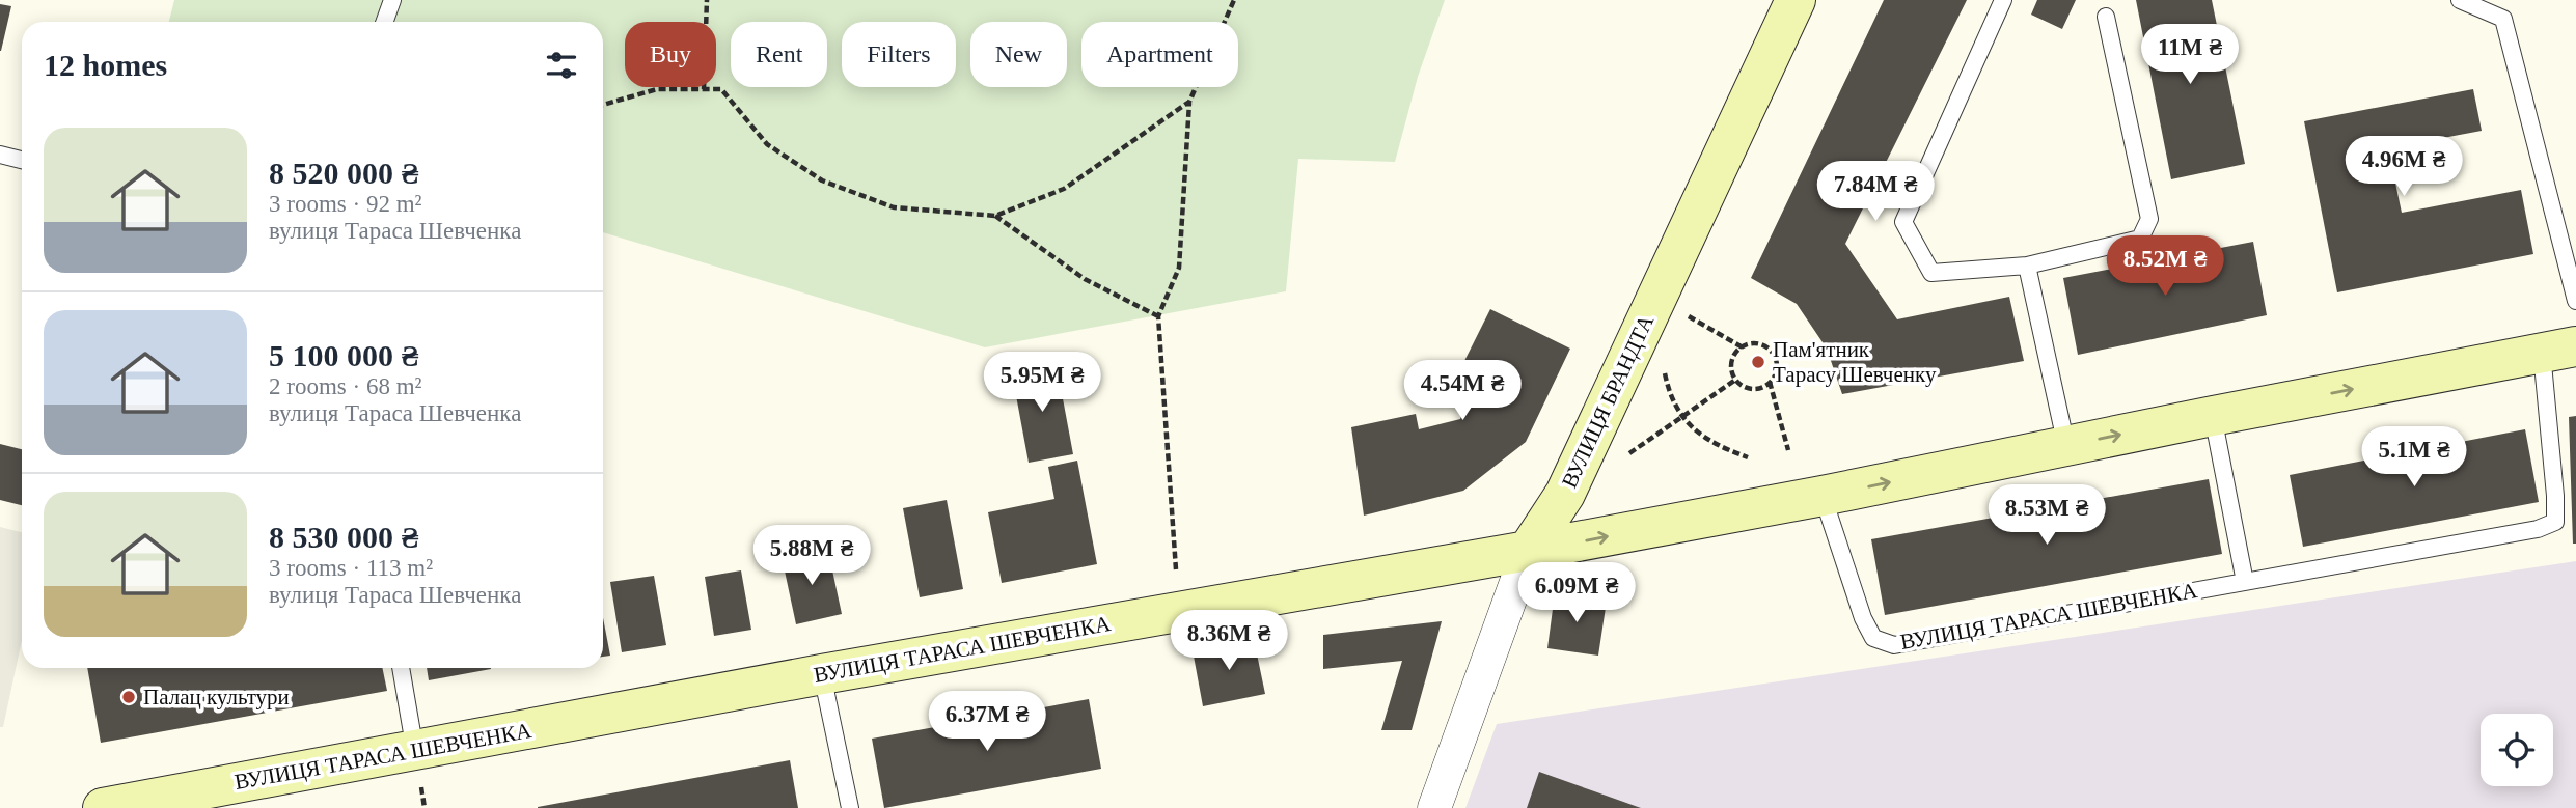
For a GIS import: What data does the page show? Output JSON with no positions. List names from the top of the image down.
{
  "streets": {
    "main road": ["ВУЛИЦЯ БРАНДТА", "ВУЛИЦЯ ТАРАСА ШЕВЧЕНКА"]
  },
  "crossings": [
    ["ВУЛИЦЯ БРАНДТА", "ВУЛИЦЯ ТАРАСА ШЕВЧЕНКА"]
  ],
  "places": ["Пам'ятник Тарасу Шевченку", "Палац культури"],
  "page": {
    "chip": [
      "Buy",
      "Rent",
      "Filters",
      "New",
      "Apartment"
    ],
    "heading": "12 homes",
    "price": [
      "11M ₴",
      "4.96M ₴",
      "7.84M ₴",
      "8.52M ₴",
      "5.95M ₴",
      "4.54M ₴",
      "5.1M ₴",
      "8.53M ₴",
      "5.88M ₴",
      "6.09M ₴",
      "8.36M ₴",
      "6.37M ₴"
    ],
    "list": [
      {
        "name": "8 520 000 ₴",
        "note": "3 rooms · 92 m² · вулиця Тараса Шевченка"
      },
      {
        "name": "5 100 000 ₴",
        "note": "2 rooms · 68 m² · вулиця Тараса Шевченка"
      },
      {
        "name": "8 530 000 ₴",
        "note": "3 rooms · 113 m² · вулиця Тараса Шевченка"
      }
    ]
  }
}
